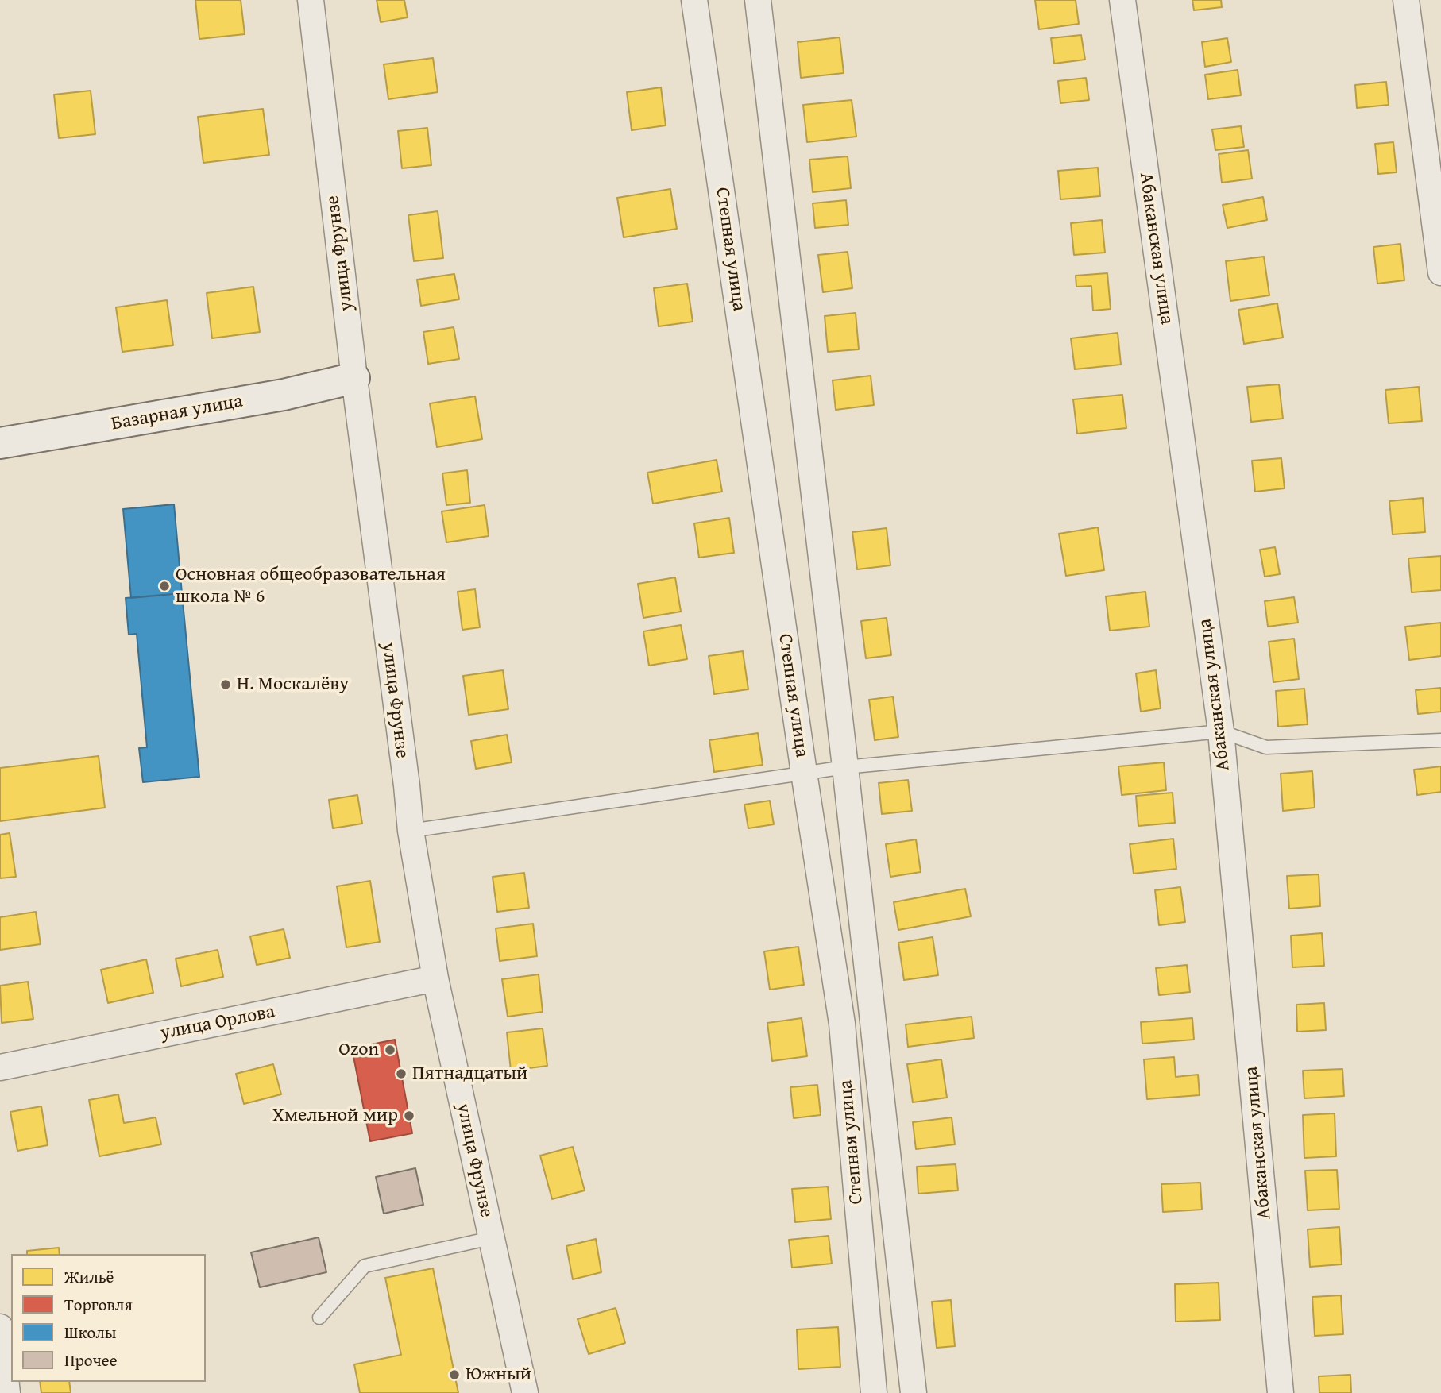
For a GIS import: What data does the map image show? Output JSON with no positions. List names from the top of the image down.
{
  "streets": {
    "street": [
      "Абаканская улица",
      "Степная улица",
      "улица Фрунзе",
      "Базарная улица",
      "улица Орлова"
    ]
  },
  "crossings": [
    ["улица Фрунзе", "Базарная улица"],
    ["улица Фрунзе", "улица Орлова"]
  ],
  "places": [
    "Основная общеобразовательная школа № 6",
    "Н. Москалёву",
    "Ozon",
    "Пятнадцатый",
    "Хмельной мир",
    "Южный"
  ],
  "legend": [
    "Жильё",
    "Торговля",
    "Школы",
    "Прочее"
  ]
}
